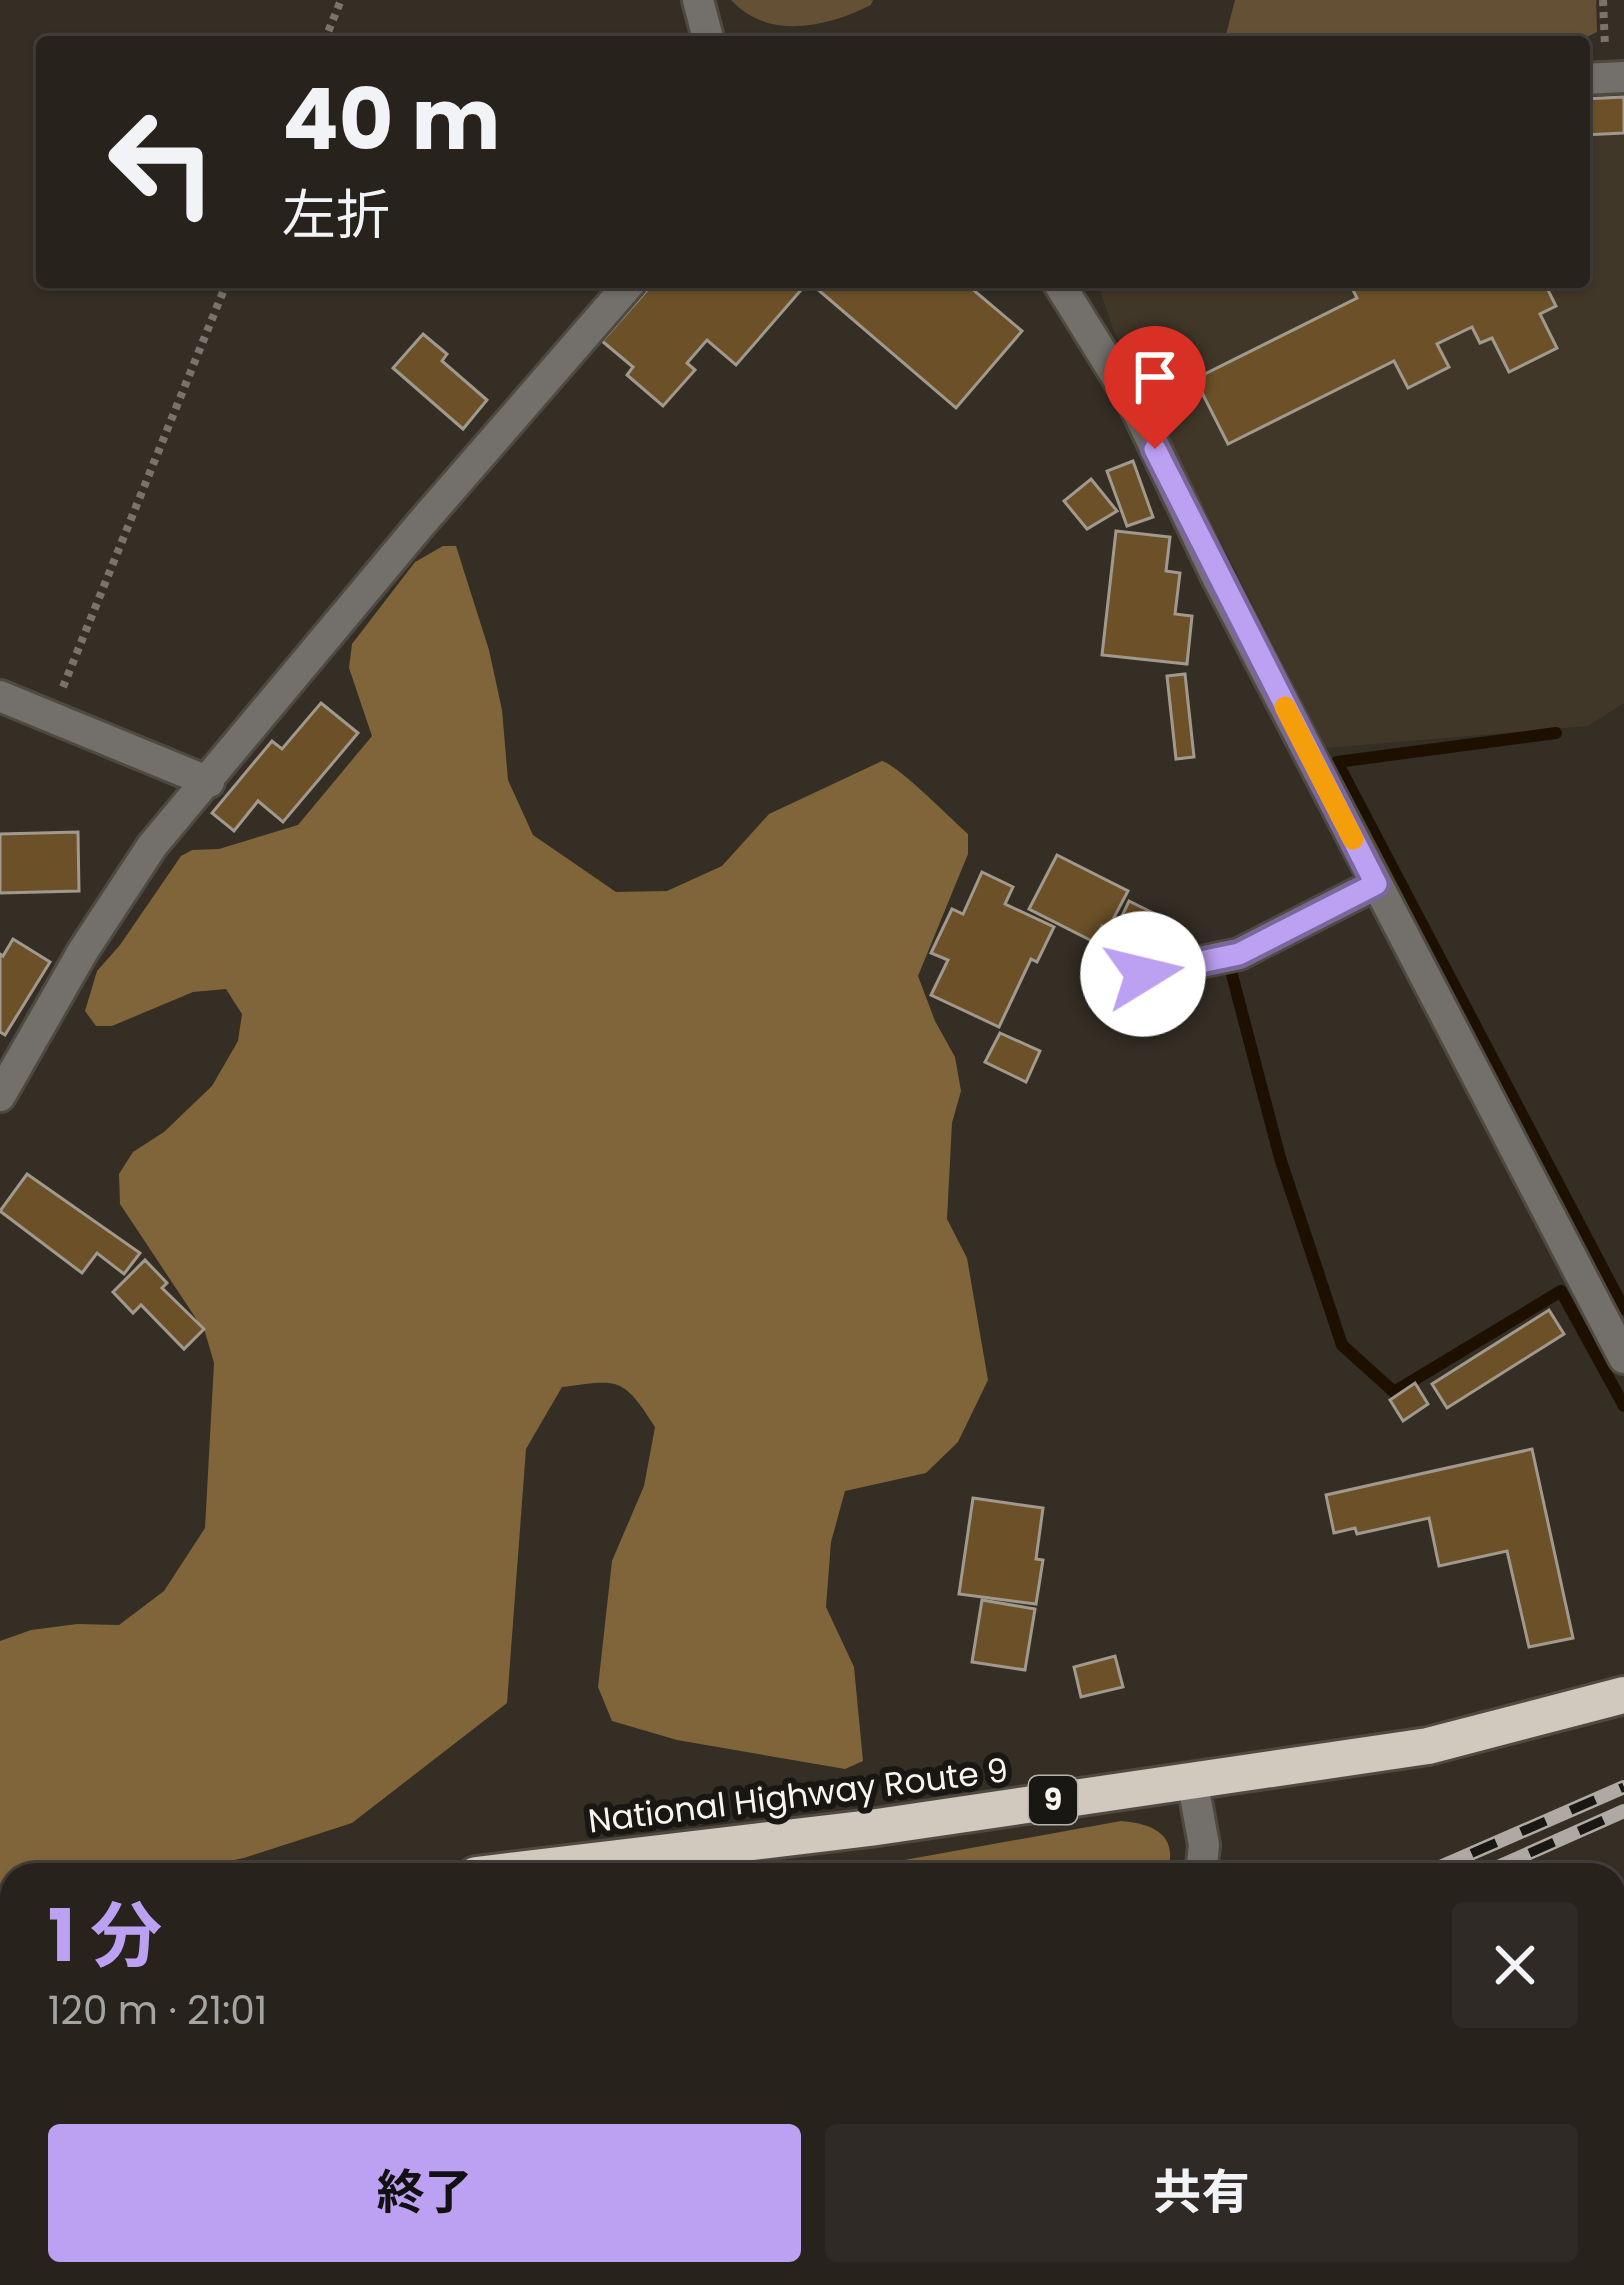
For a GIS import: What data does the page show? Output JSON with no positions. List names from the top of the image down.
{
  "streets": {
    "highway": ["National Highway Route 9", "9"]
  },
  "page": {
    "turn": ["40 m", "左折"],
    "heading": ["1 分", "120 m · 21:01"],
    "buttons": ["終了", "共有"]
  }
}
